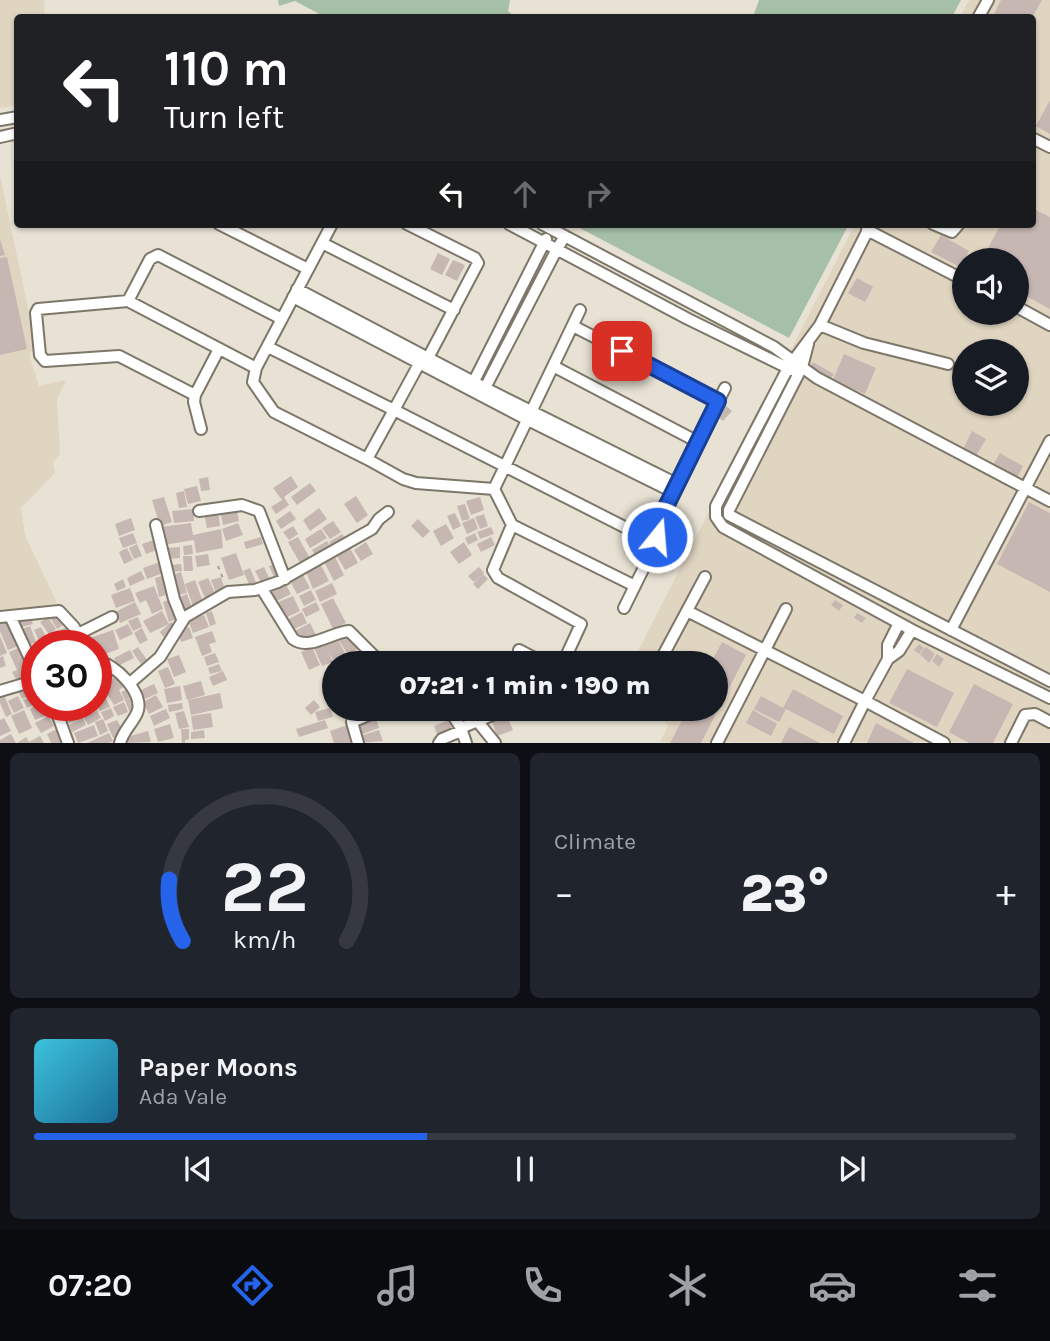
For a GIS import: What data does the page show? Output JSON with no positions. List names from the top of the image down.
{
  "page": {
    "turn": ["110 m", "Turn left"],
    "limit": "30",
    "trip": "07:21 · 1 min · 190 m",
    "tile": "Climate",
    "heat": ["−", "23°", "+"],
    "song": ["Paper Moons", "Ada Vale"],
    "tabs": "07:20",
    "gauge": ["22", "km/h"]
  }
}
